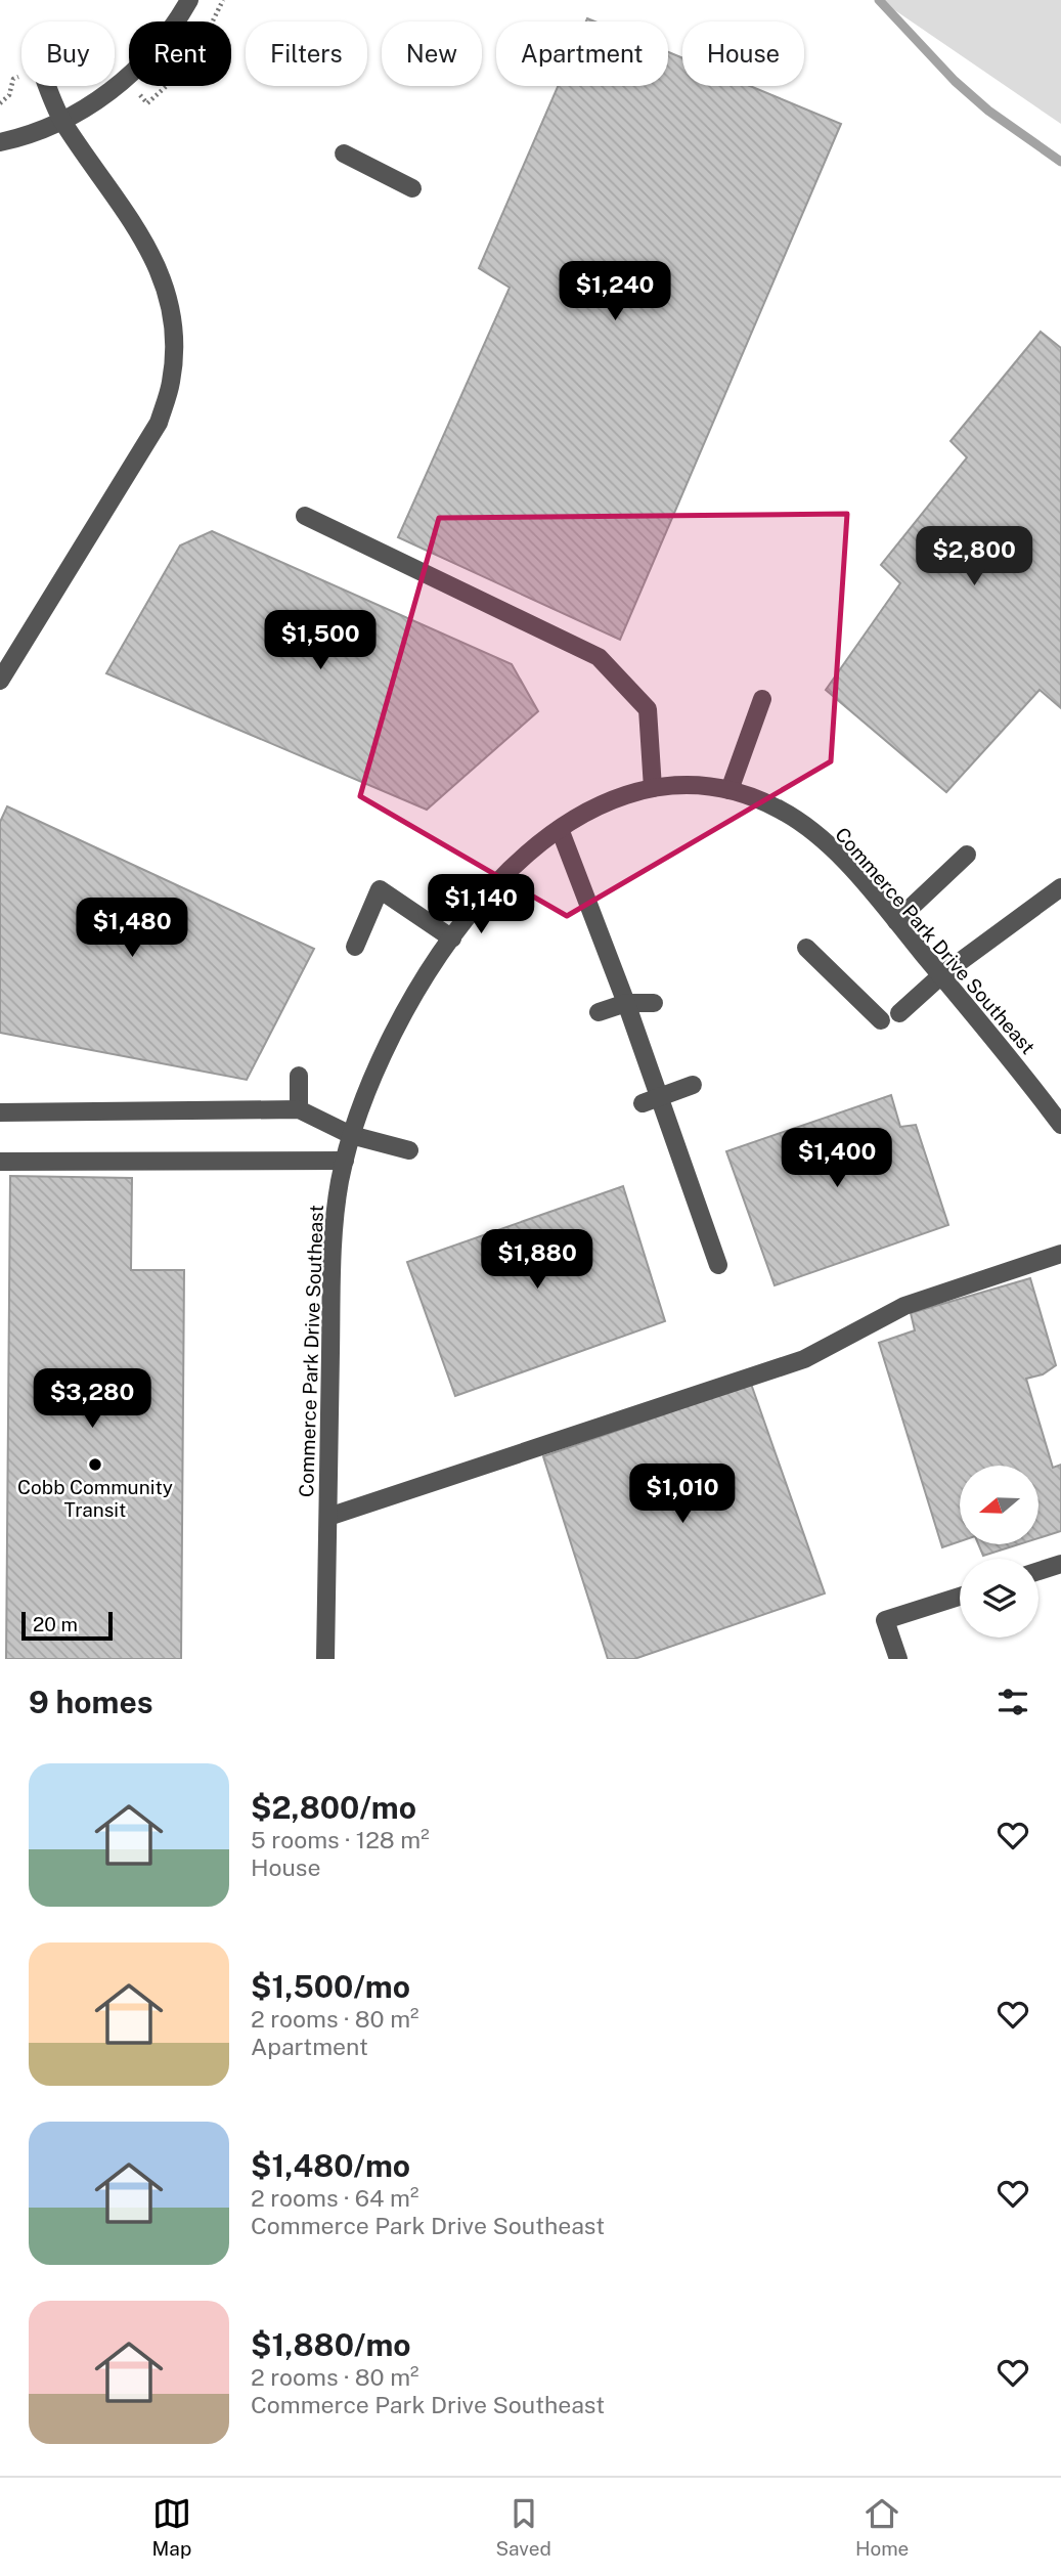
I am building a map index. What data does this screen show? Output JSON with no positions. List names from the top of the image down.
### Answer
{
  "streets": {
    "street": ["Commerce Park Drive Southeast"]
  },
  "places": ["Cobb Community Transit"],
  "scale_bar": "20 m",
  "north": "left",
  "page": {
    "chip": [
      "Buy",
      "Rent",
      "Filters",
      "New",
      "Apartment",
      "House"
    ],
    "price": [
      "$1,240",
      "$2,800",
      "$1,500",
      "$1,140",
      "$1,480",
      "$1,400",
      "$1,880",
      "$3,280",
      "$1,010"
    ],
    "scale": "20 m",
    "heading": "9 homes",
    "list": [
      {
        "name": "$2,800/mo",
        "note": "5 rooms · 128 m² · House"
      },
      {
        "name": "$1,500/mo",
        "note": "2 rooms · 80 m² · Apartment"
      },
      {
        "name": "$1,480/mo",
        "note": "2 rooms · 64 m² · Commerce Park Drive Southeast"
      },
      {
        "name": "$1,880/mo",
        "note": "2 rooms · 80 m² · Commerce Park Drive Southeast"
      }
    ],
    "tabs": ["Map", "Saved", "Home"]
  }
}
